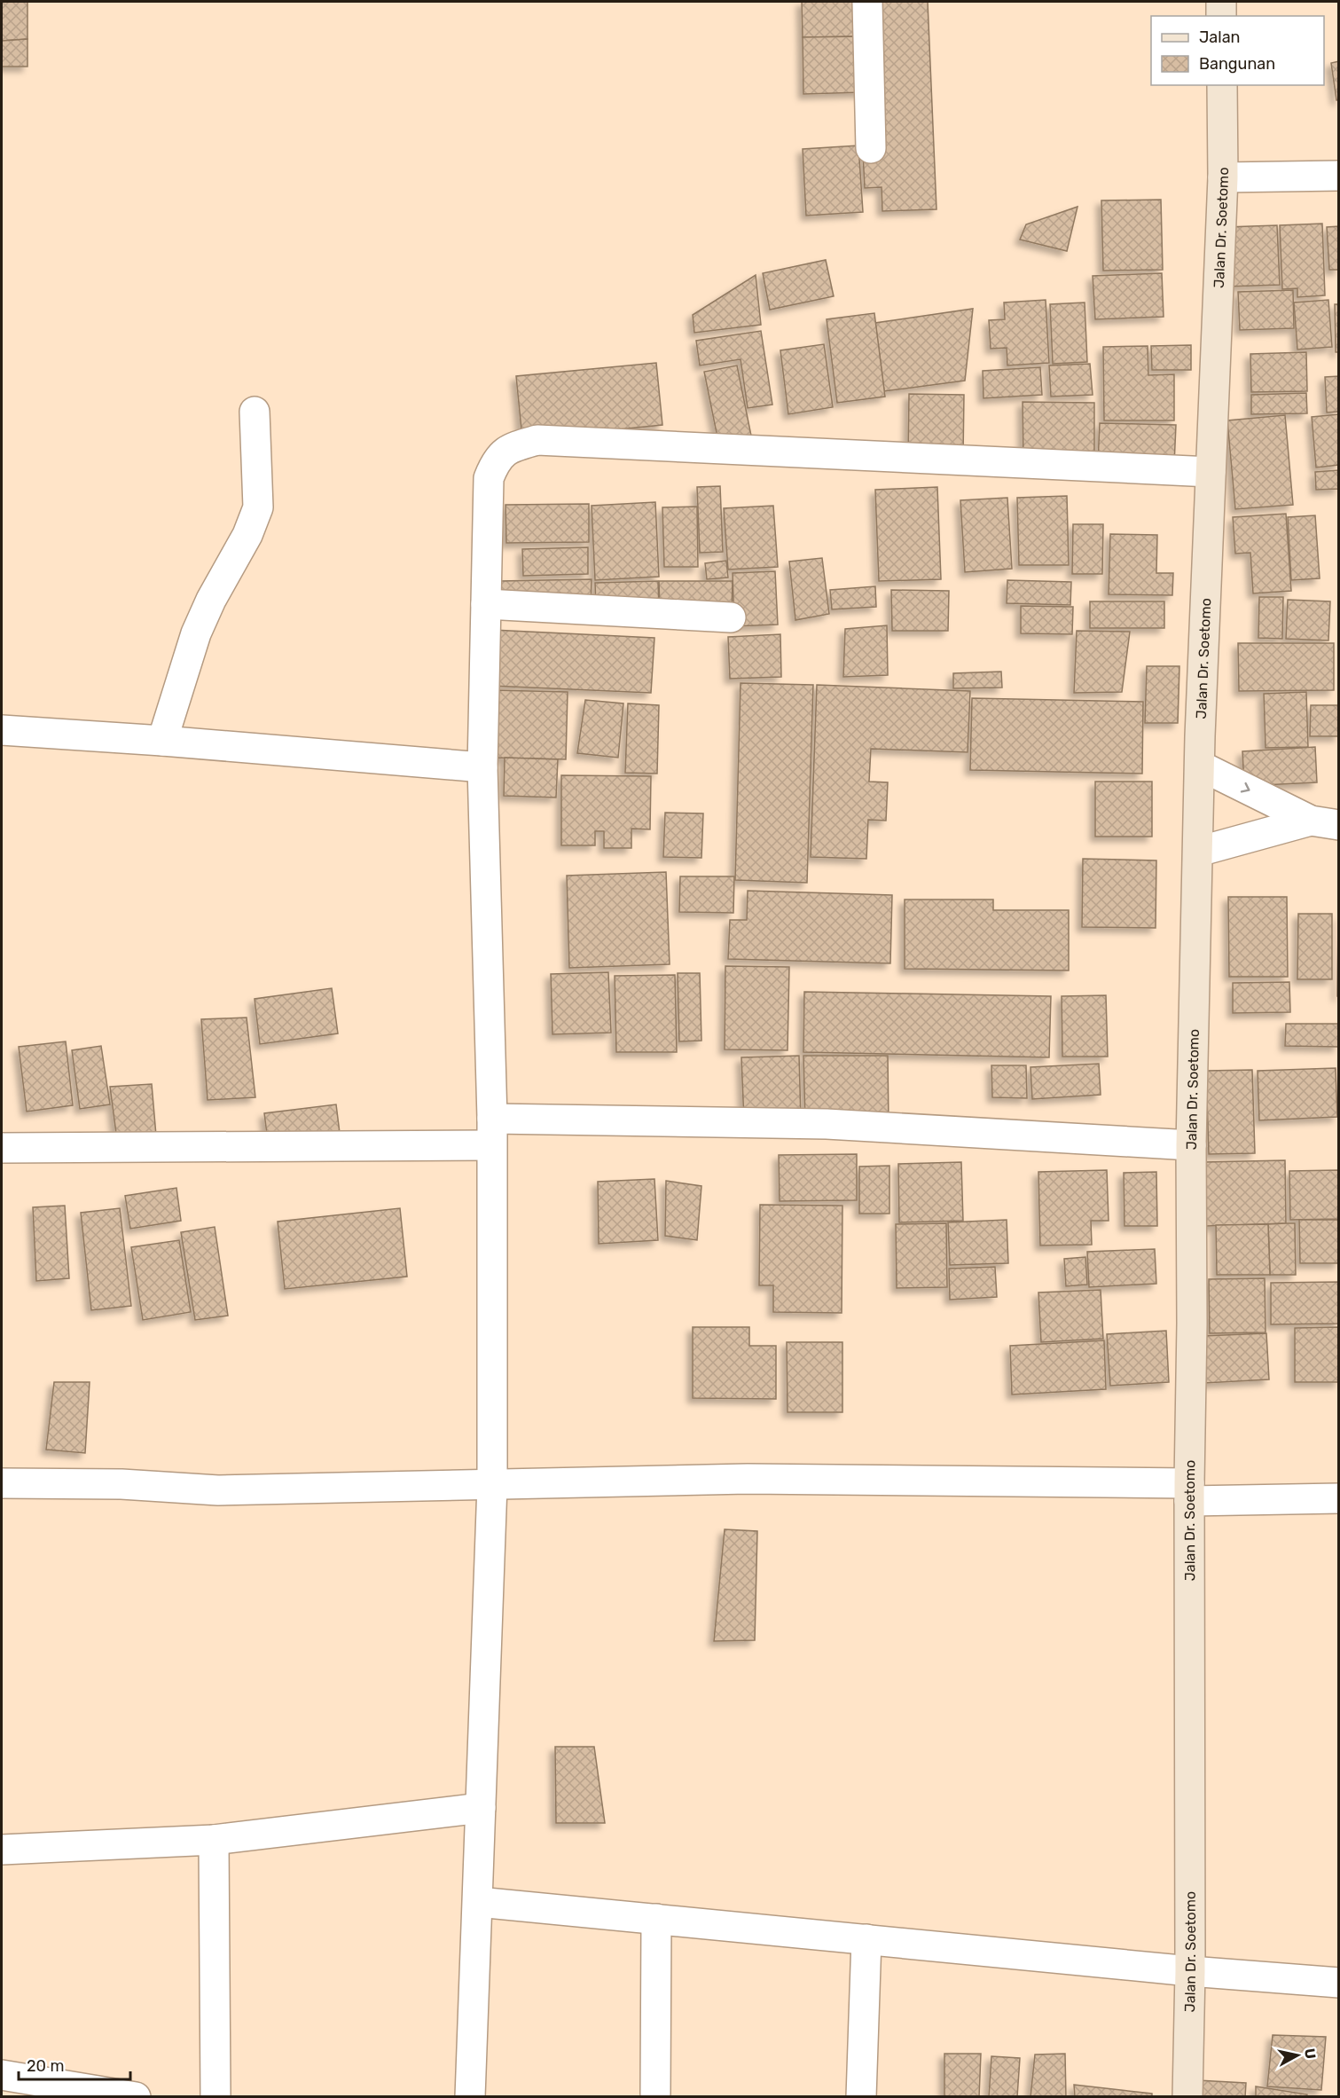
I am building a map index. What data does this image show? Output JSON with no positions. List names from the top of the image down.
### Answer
{
  "streets": {
    "street": ["Jalan Dr. Soetomo"]
  },
  "legend": ["Jalan", "Bangunan"],
  "scale_bar": "20 m",
  "north": "right"
}
